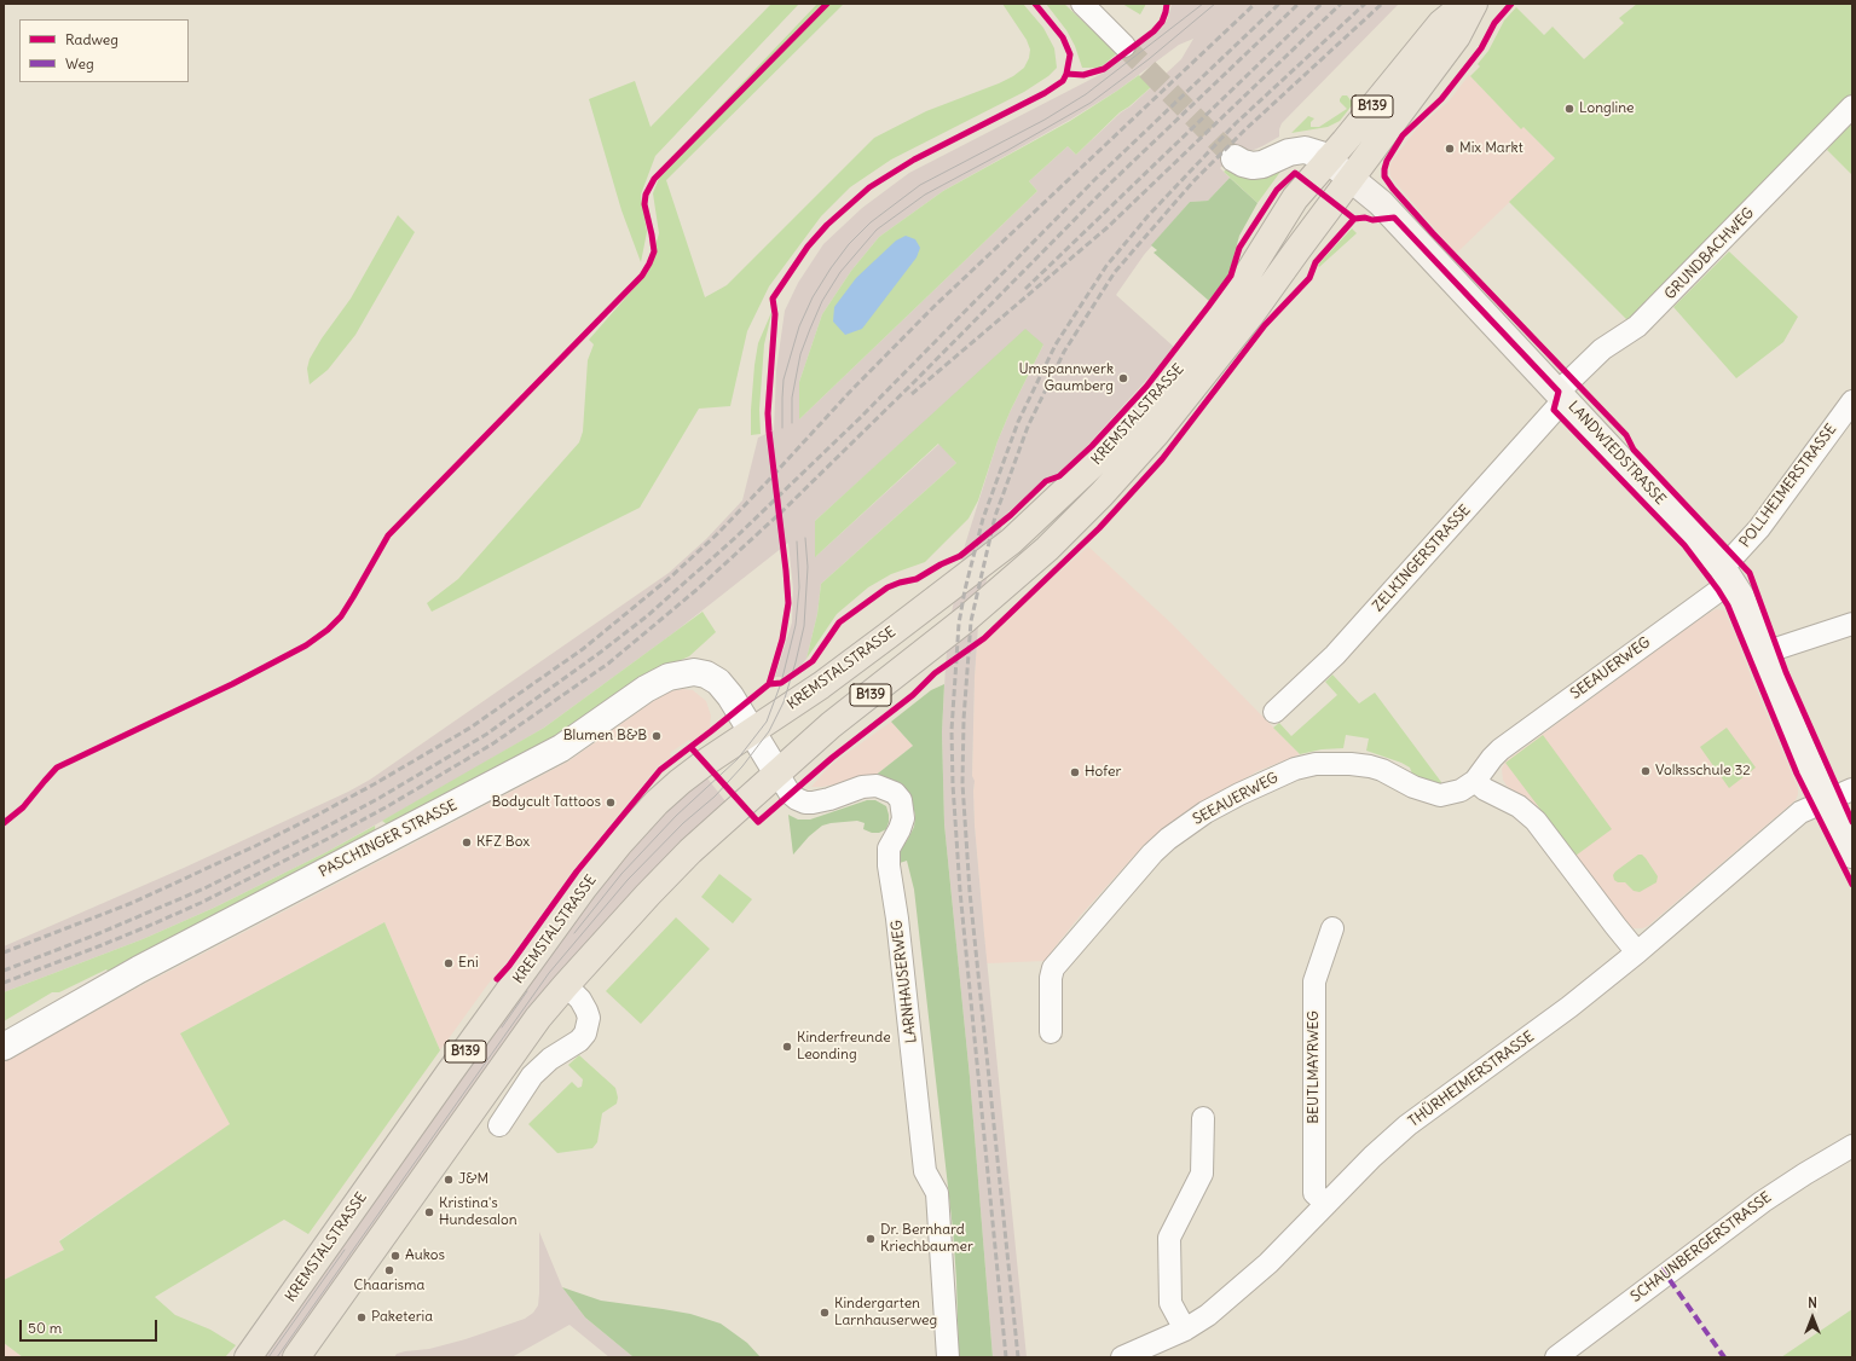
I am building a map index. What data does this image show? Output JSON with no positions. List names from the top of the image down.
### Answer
{
  "streets": {
    "main road": ["B139", "KREMSTALSTRASSE", "LANDWIEDSTRASSE"],
    "street": [
      "GRUNDBACHWEG",
      "POLLHEIMERSTRASSE",
      "ZELKINGERSTRASSE",
      "SEEAUERWEG",
      "PASCHINGER STRASSE",
      "LARNHAUSERWEG",
      "BEUTLMAYRWEG",
      "THÜRHEIMERSTRASSE",
      "SCHAUNBERGERSTRASSE"
    ]
  },
  "crossings": [
    ["GRUNDBACHWEG", "LANDWIEDSTRASSE"],
    ["GRUNDBACHWEG", "ZELKINGERSTRASSE"],
    ["KREMSTALSTRASSE", "LANDWIEDSTRASSE"],
    ["KREMSTALSTRASSE", "PASCHINGER STRASSE"],
    ["KREMSTALSTRASSE", "LARNHAUSERWEG"],
    ["LANDWIEDSTRASSE", "POLLHEIMERSTRASSE"],
    ["LANDWIEDSTRASSE", "ZELKINGERSTRASSE"],
    ["LANDWIEDSTRASSE", "SEEAUERWEG"],
    ["LANDWIEDSTRASSE", "THÜRHEIMERSTRASSE"],
    ["POLLHEIMERSTRASSE", "SEEAUERWEG"],
    ["PASCHINGER STRASSE", "LARNHAUSERWEG"],
    ["BEUTLMAYRWEG", "THÜRHEIMERSTRASSE"]
  ],
  "places": [
    "Longline",
    "Mix Markt",
    "Umspannwerk Gaumberg",
    "Blumen B&B",
    "Volksschule 32",
    "Hofer",
    "Bodycult Tattoos",
    "KFZ Box",
    "Eni",
    "Kinderfreunde Leonding",
    "J&M",
    "Kristina's Hundesalon",
    "Dr. Bernhard Kriechbaumer",
    "Aukos",
    "Chaarisma",
    "Kindergarten Larnhauserweg",
    "Paketeria"
  ],
  "legend": ["Radweg", "Weg"],
  "scale_bar": "50 m",
  "north": "top"
}
